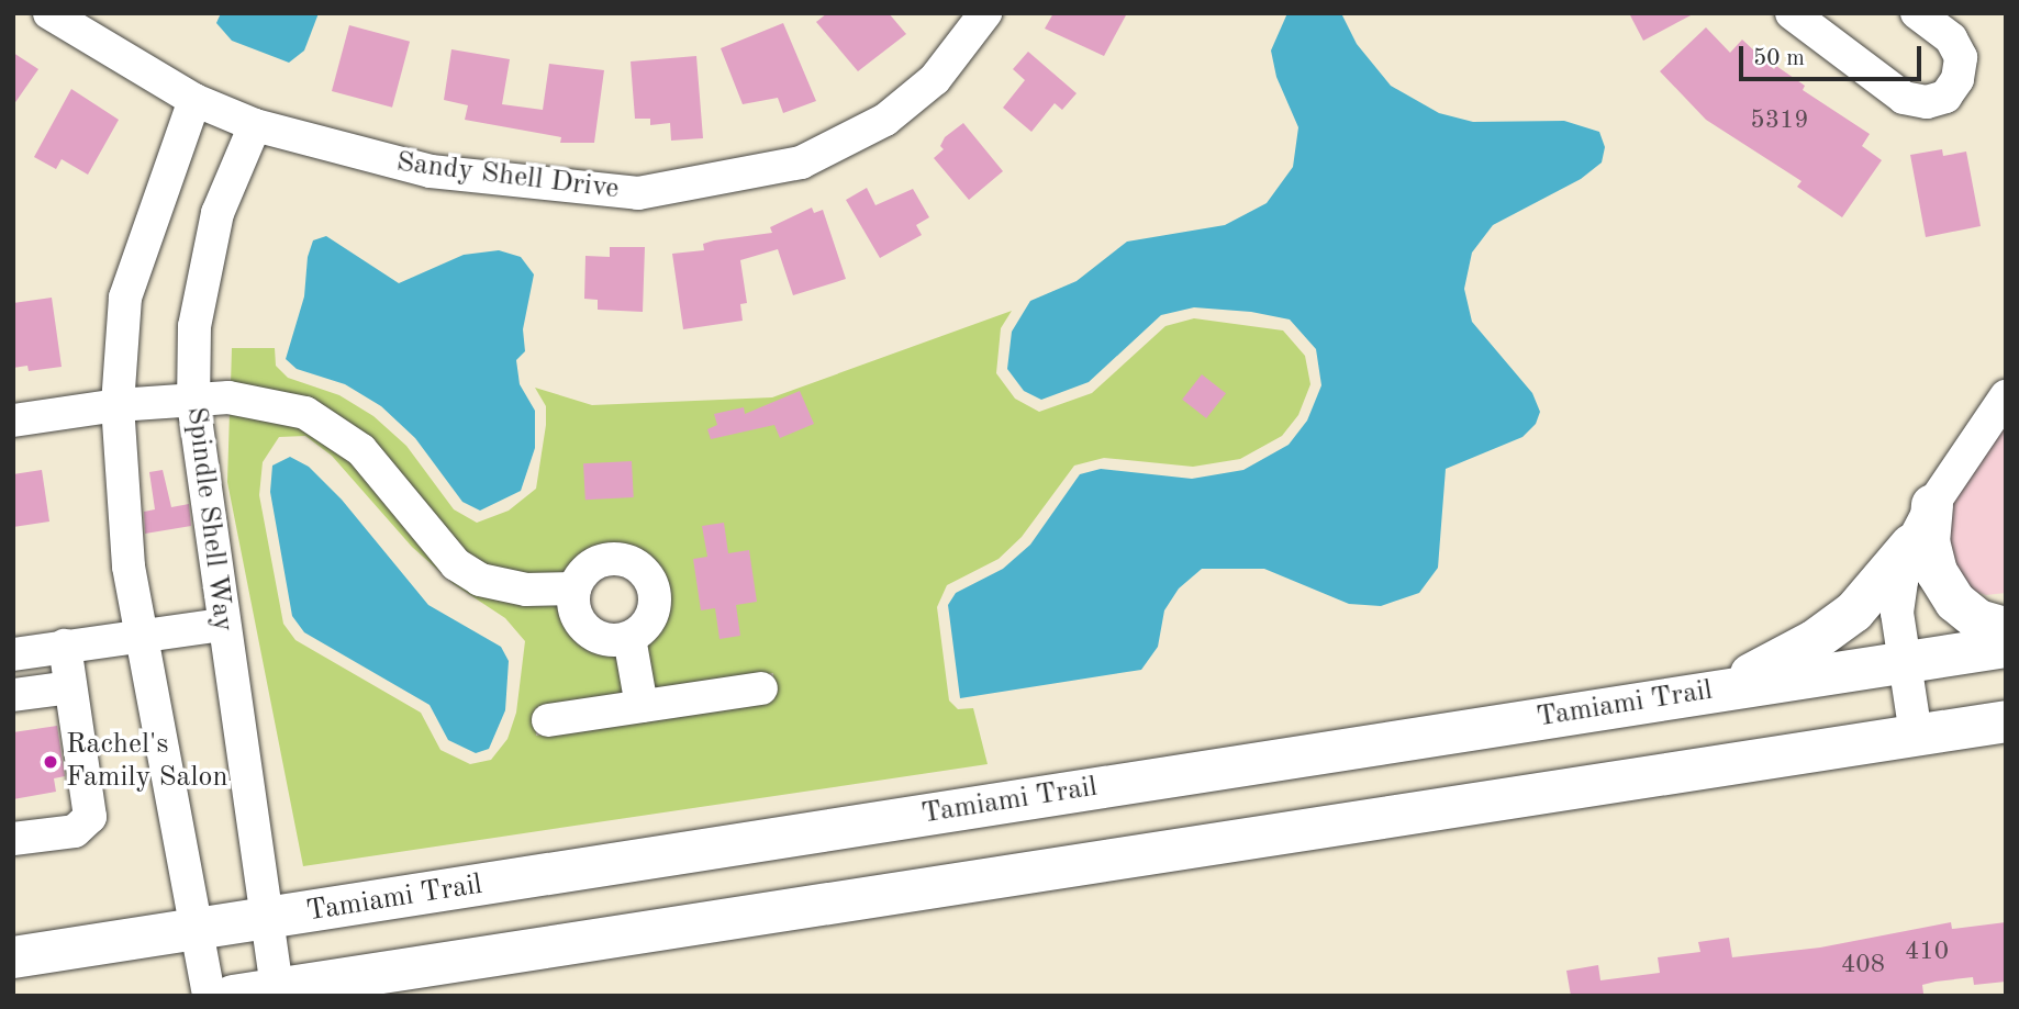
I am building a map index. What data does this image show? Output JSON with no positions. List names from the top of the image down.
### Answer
{
  "streets": {
    "main road": ["Tamiami Trail"],
    "street": ["Sandy Shell Drive", "Spindle Shell Way"]
  },
  "crossings": [
    ["Sandy Shell Drive", "Spindle Shell Way"],
    ["Spindle Shell Way", "Tamiami Trail"]
  ],
  "places": ["Rachel's Family Salon"],
  "house_numbers": ["5319", "410", "408"],
  "scale_bar": "50 m"
}
